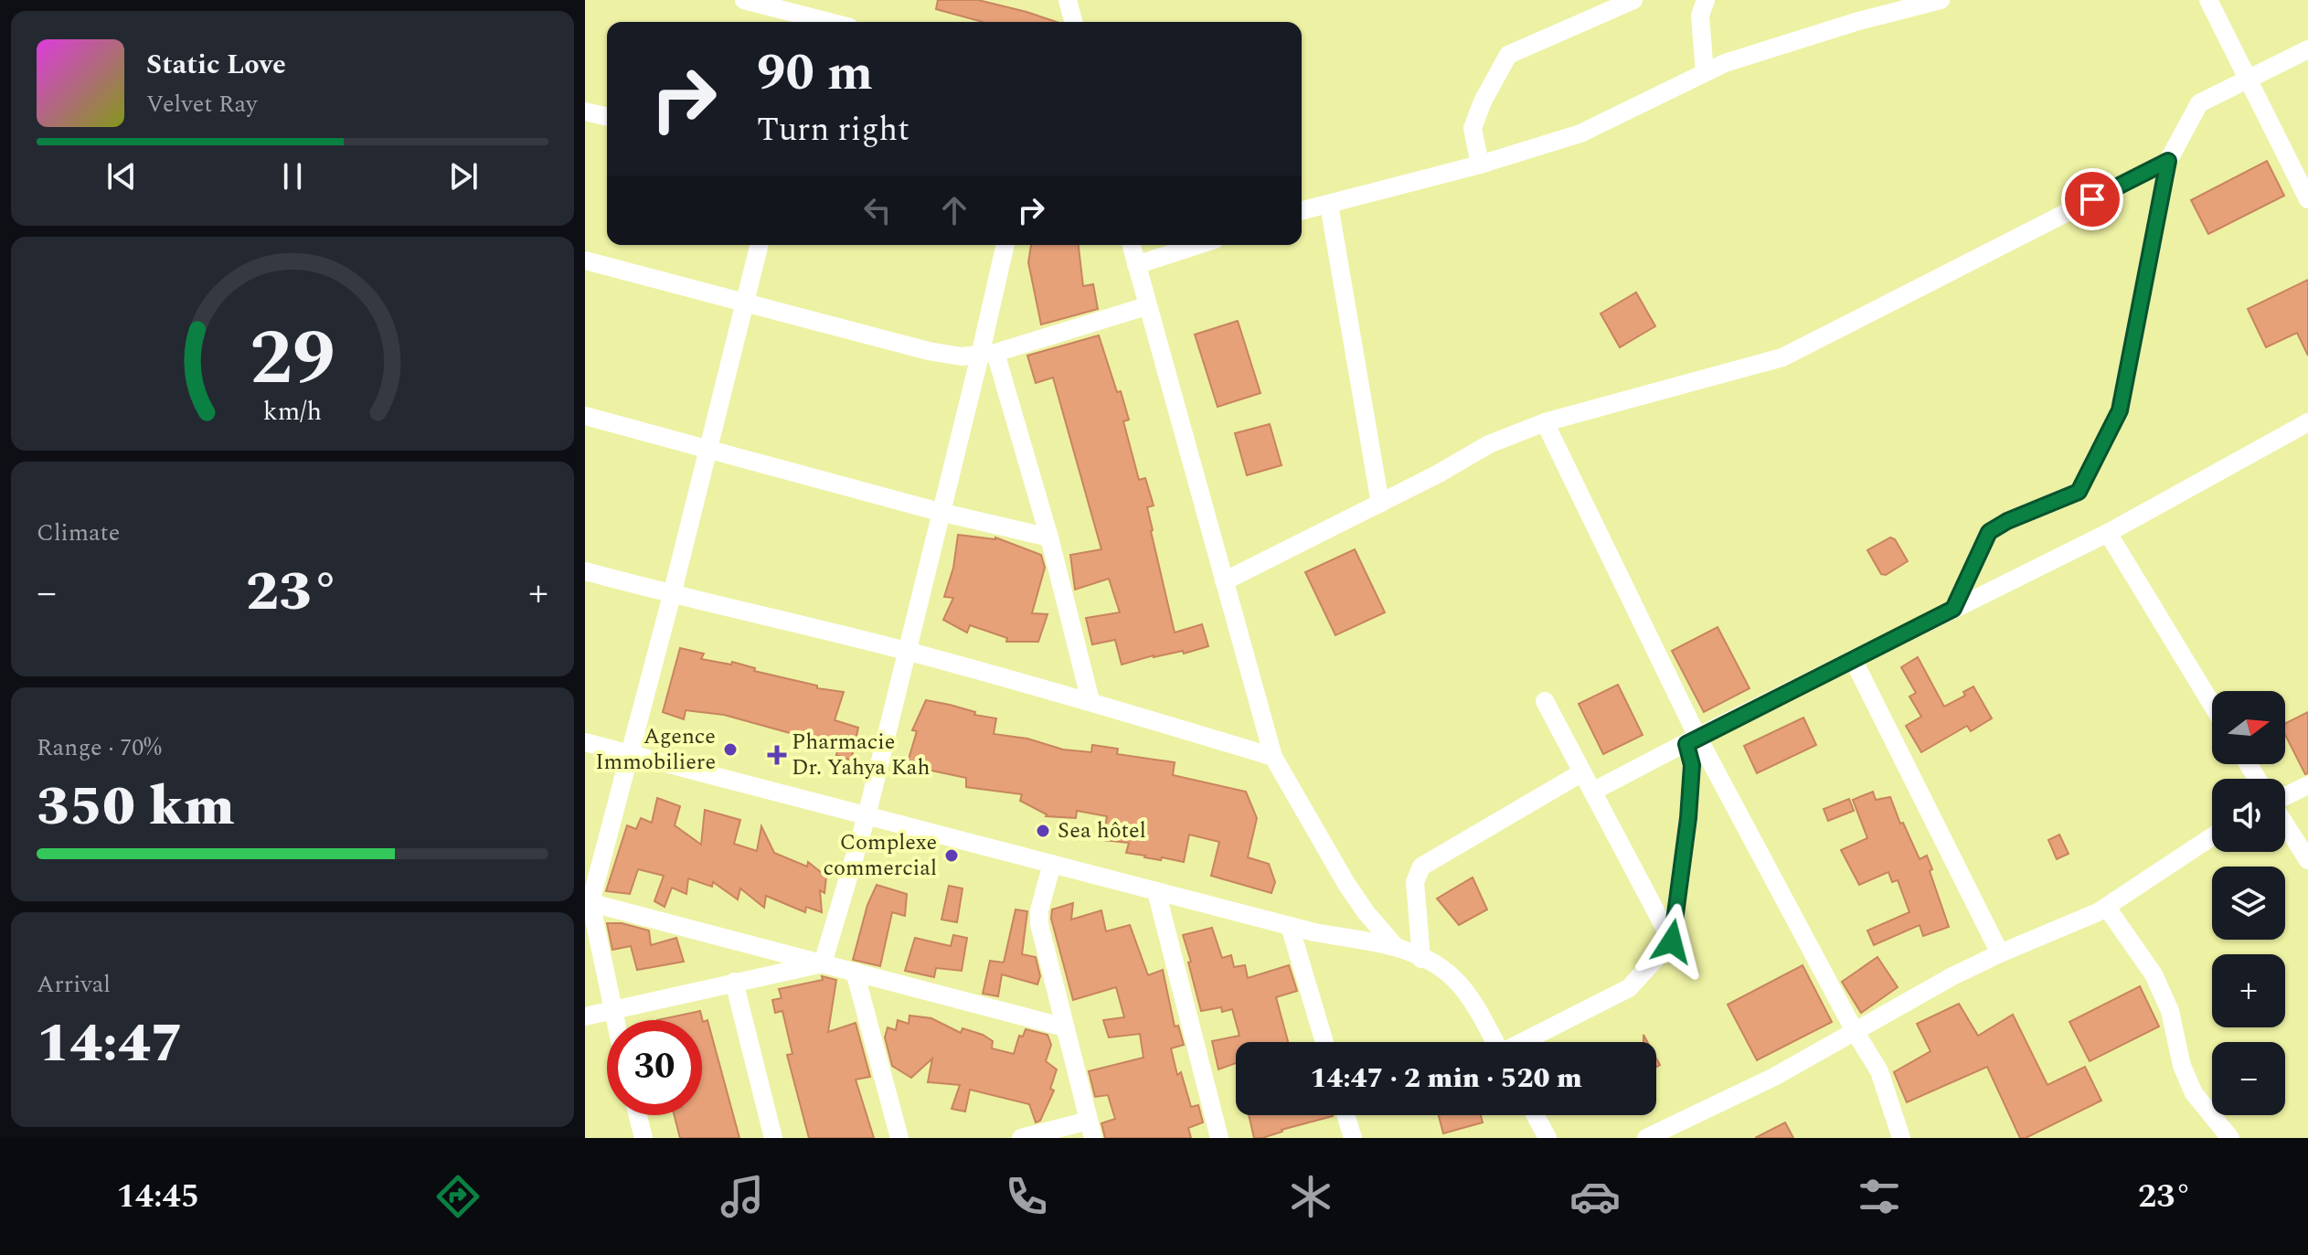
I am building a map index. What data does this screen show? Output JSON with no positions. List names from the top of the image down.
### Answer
{
  "places": {
    "other": ["Agence Immobiliere", "Sea hôtel", "Complexe commercial"],
    "health": ["Pharmacie Dr. Yahya Kah"]
  },
  "north": "right",
  "page": {
    "turn": ["90 m", "Turn right"],
    "song": ["Static Love", "Velvet Ray"],
    "tile": [
      "Climate",
      ["Range · 70%", "350 km"],
      ["Arrival", "14:47"]
    ],
    "heat": ["−", "23°", "+"],
    "map_buttons": ["+", "−"],
    "limit": "30",
    "trip": "14:47 · 2 min · 520 m",
    "tabs": ["14:45", "23°"],
    "gauge": ["29", "km/h"]
  }
}
